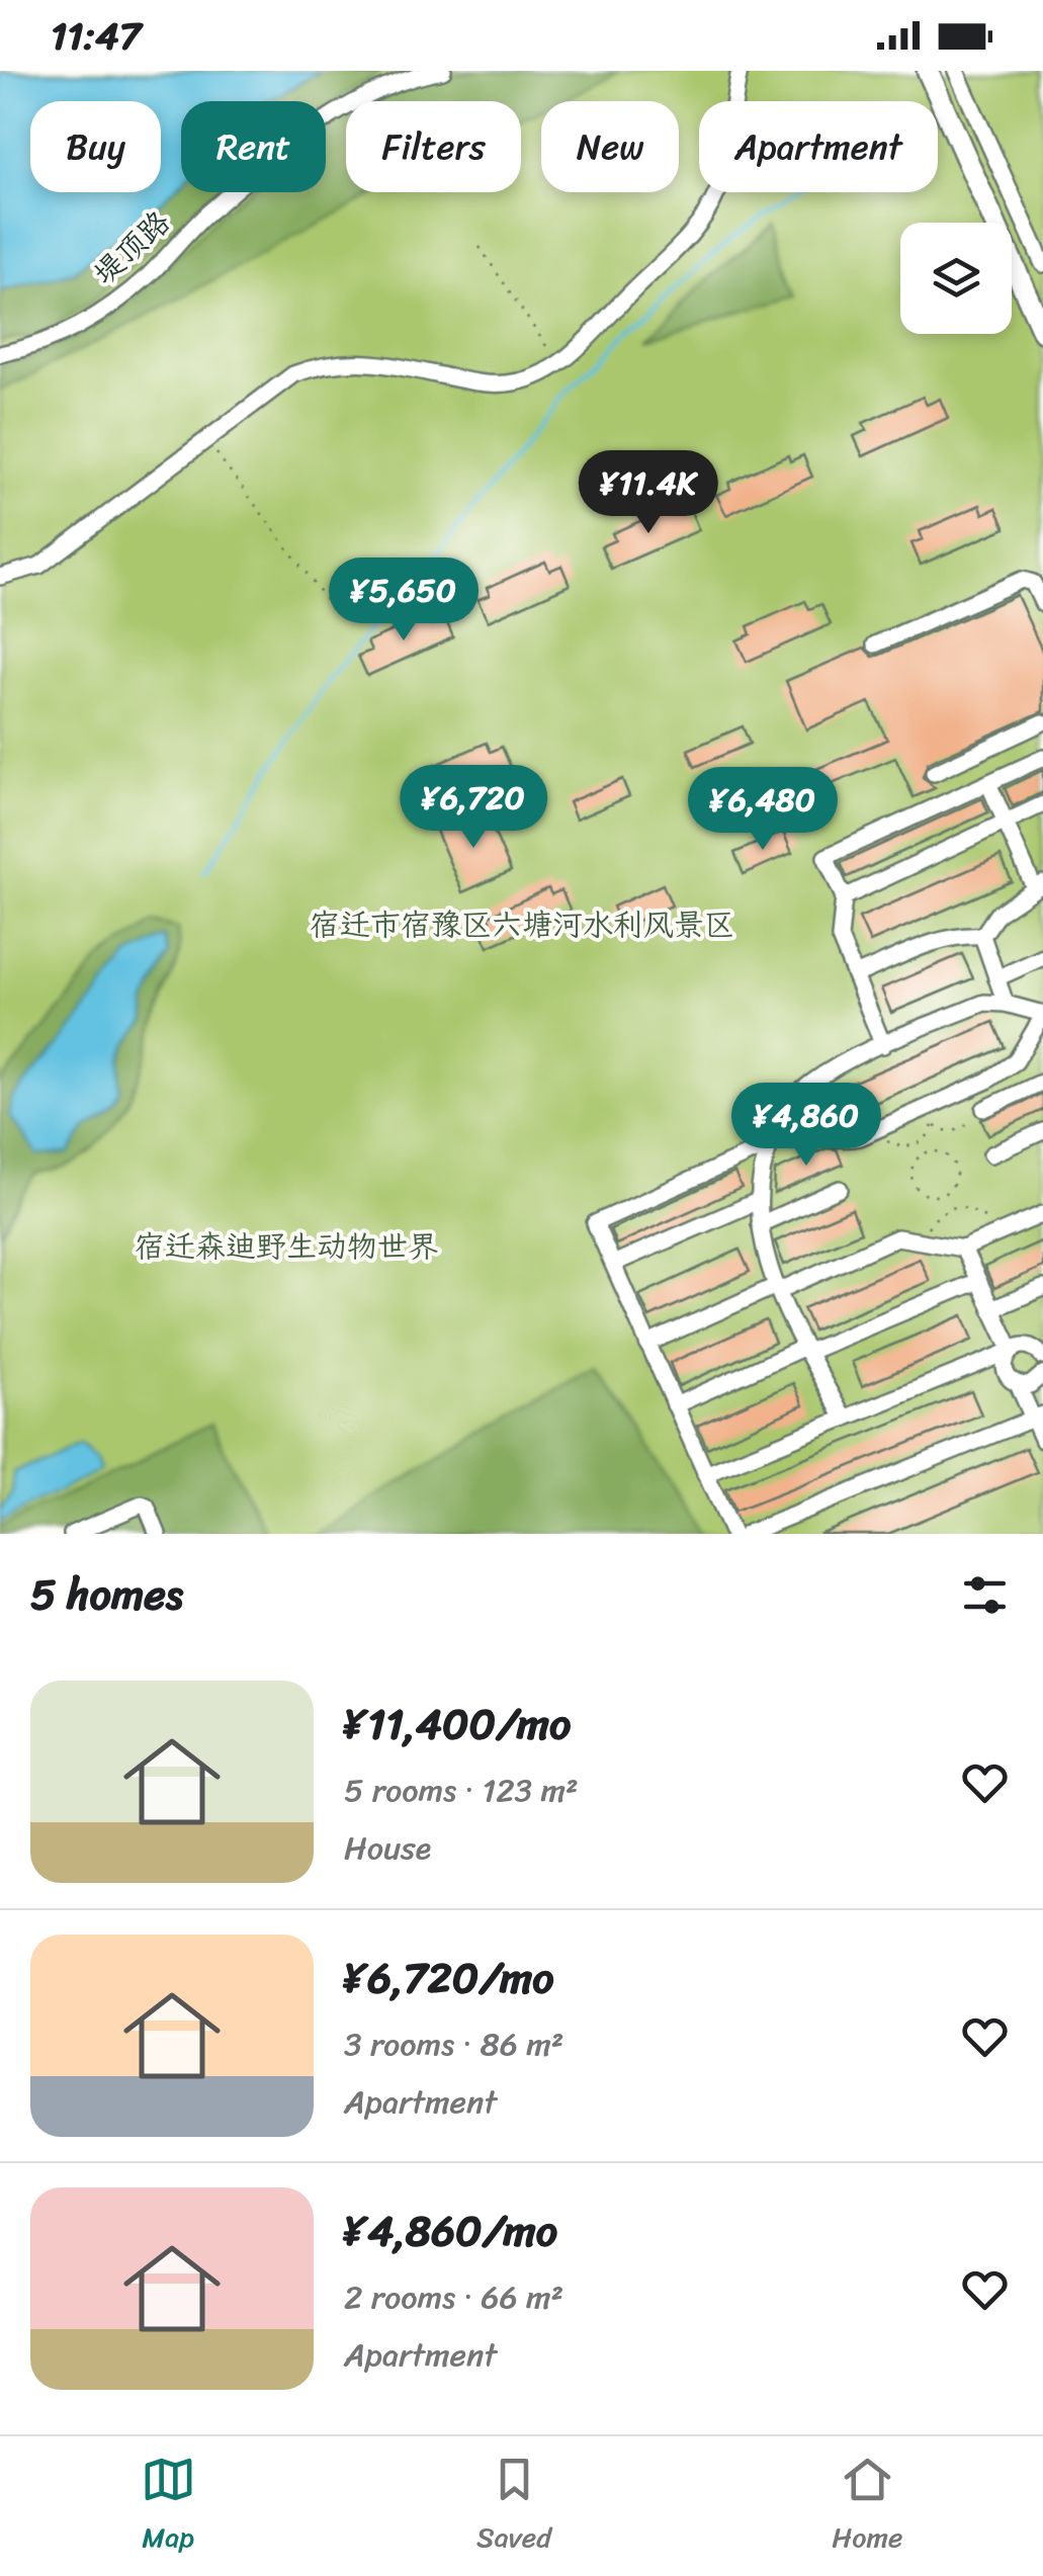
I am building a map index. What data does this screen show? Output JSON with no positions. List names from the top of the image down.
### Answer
{
  "streets": {
    "street": ["堤顶路"]
  },
  "parks": ["宿迁市宿豫区六塘河水利风景区", "宿迁森迪野生动物世界"],
  "page": {
    "status": "11:47",
    "chip": [
      "Buy",
      "Rent",
      "Filters",
      "New",
      "Apartment"
    ],
    "price": [
      "¥11.4K",
      "¥5,650",
      "¥6,720",
      "¥6,480",
      "¥4,860"
    ],
    "heading": "5 homes",
    "list": [
      {
        "name": "¥11,400/mo",
        "note": "5 rooms · 123 m² · House"
      },
      {
        "name": "¥6,720/mo",
        "note": "3 rooms · 86 m² · Apartment"
      },
      {
        "name": "¥4,860/mo",
        "note": "2 rooms · 66 m² · Apartment"
      }
    ],
    "tabs": ["Map", "Saved", "Home"]
  }
}
